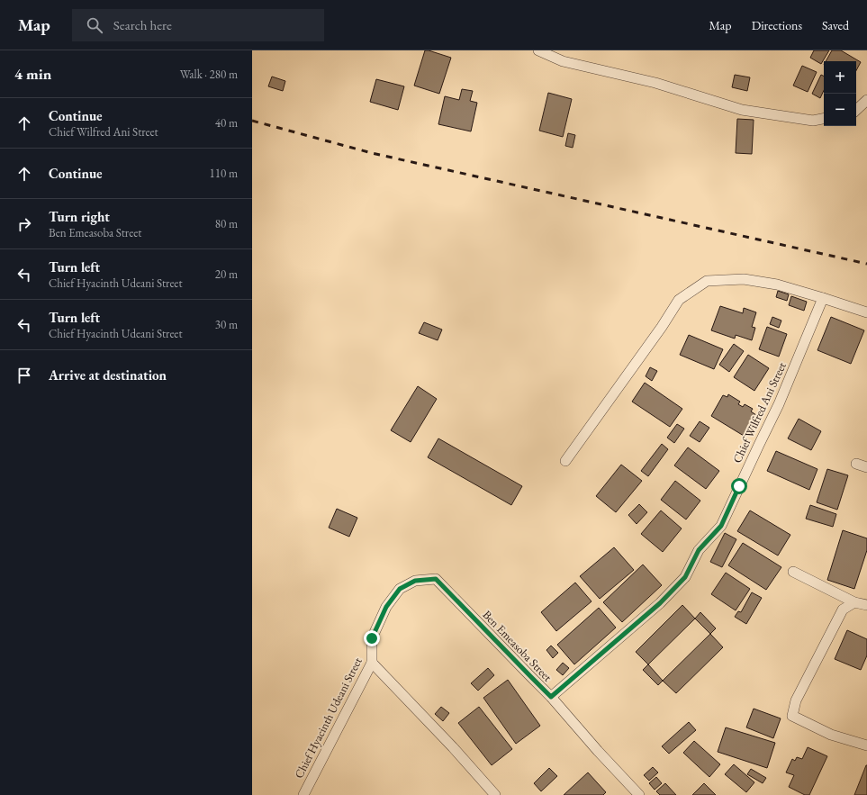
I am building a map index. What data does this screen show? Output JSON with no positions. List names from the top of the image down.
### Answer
{
  "streets": {
    "street": ["Chief Wilfred Ani Street", "Ben Emeasoba Street", "Chief Hyacinth Udeani Street"]
  },
  "crossings": [
    ["Chief Wilfred Ani Street", "Ben Emeasoba Street"],
    ["Ben Emeasoba Street", "Chief Hyacinth Udeani Street"]
  ],
  "page": {
    "header": "Map",
    "search": "Search here",
    "nav": ["Map", "Directions", "Saved"],
    "heading": ["4 min", "Walk · 280 m"],
    "map_buttons": ["+", "−"],
    "list": [
      ["Continue", "Chief Wilfred Ani Street", "40 m"],
      ["Continue", "110 m"],
      ["Turn right", "Ben Emeasoba Street", "80 m"],
      ["Turn left", "Chief Hyacinth Udeani Street", "20 m"],
      ["Turn left", "Chief Hyacinth Udeani Street", "30 m"],
      "Arrive at destination"
    ]
  }
}
